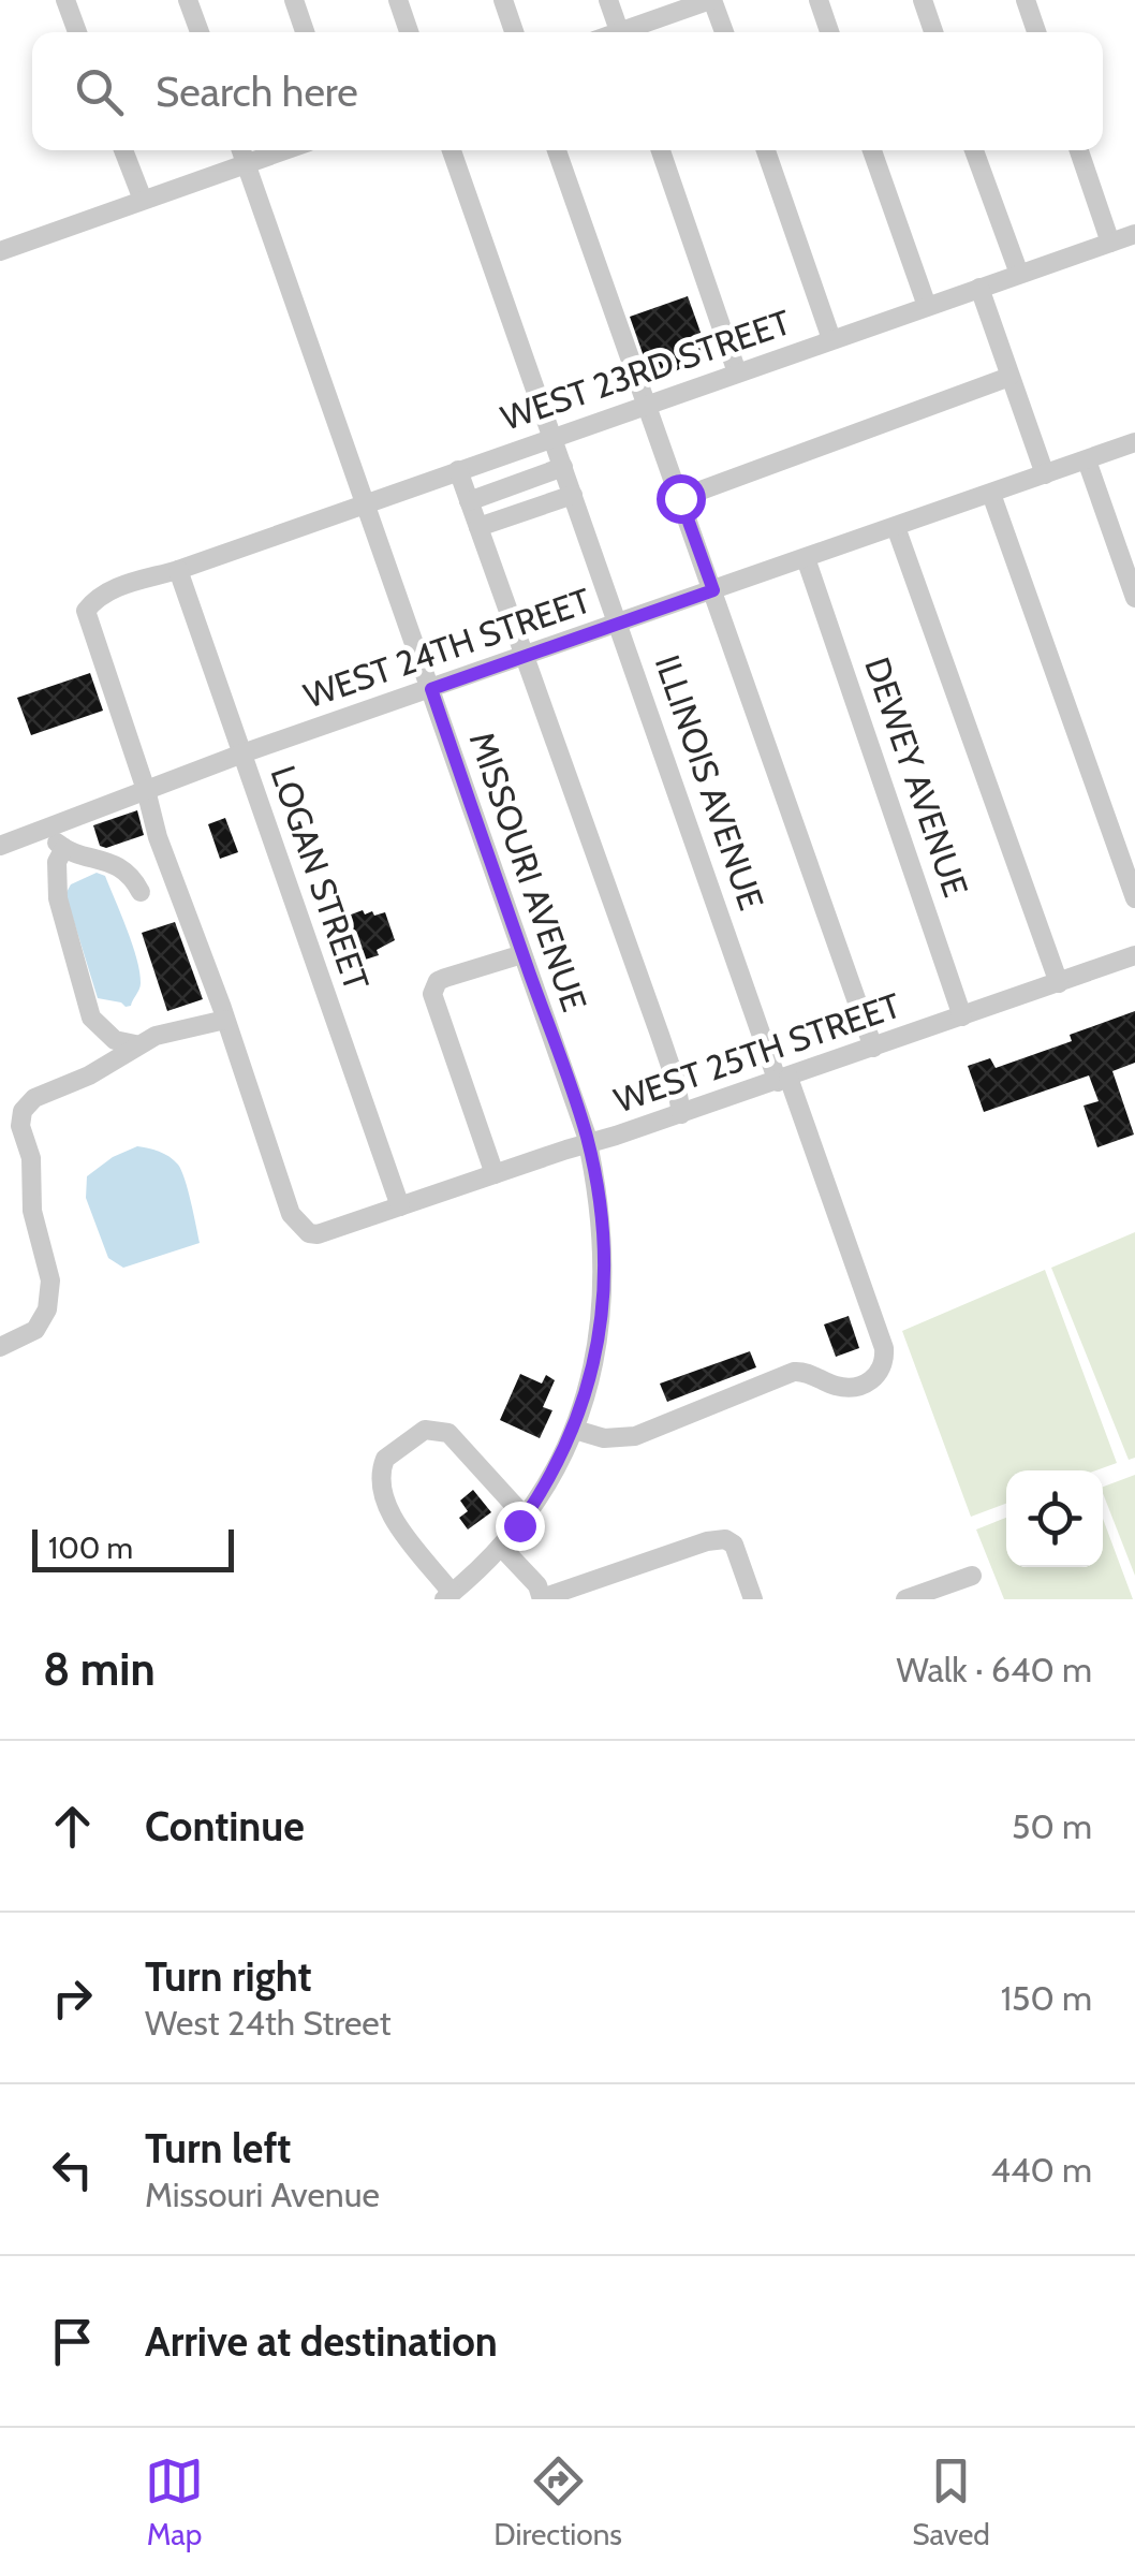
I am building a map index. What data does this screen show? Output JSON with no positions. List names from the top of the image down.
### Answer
{
  "streets": {
    "street": [
      "WEST 23RD STREET",
      "WEST 24TH STREET",
      "DEWEY AVENUE",
      "ILLINOIS AVENUE",
      "MISSOURI AVENUE",
      "LOGAN STREET",
      "WEST 25TH STREET"
    ]
  },
  "crossings": [
    ["WEST 23RD STREET", "WEST 24TH STREET"],
    ["WEST 23RD STREET", "ILLINOIS AVENUE"],
    ["WEST 23RD STREET", "MISSOURI AVENUE"],
    ["WEST 23RD STREET", "LOGAN STREET"],
    ["WEST 24TH STREET", "DEWEY AVENUE"],
    ["WEST 24TH STREET", "ILLINOIS AVENUE"],
    ["WEST 24TH STREET", "MISSOURI AVENUE"],
    ["WEST 24TH STREET", "LOGAN STREET"],
    ["DEWEY AVENUE", "WEST 25TH STREET"],
    ["ILLINOIS AVENUE", "MISSOURI AVENUE"],
    ["ILLINOIS AVENUE", "WEST 25TH STREET"],
    ["MISSOURI AVENUE", "WEST 25TH STREET"],
    ["LOGAN STREET", "WEST 25TH STREET"]
  ],
  "scale_bar": "100 m",
  "page": {
    "search": "Search here",
    "scale": "100 m",
    "heading": ["8 min", "Walk · 640 m"],
    "list": [
      ["Continue", "50 m"],
      ["Turn right", "West 24th Street", "150 m"],
      ["Turn left", "Missouri Avenue", "440 m"],
      "Arrive at destination"
    ],
    "nav": ["Map", "Directions", "Saved"]
  }
}
